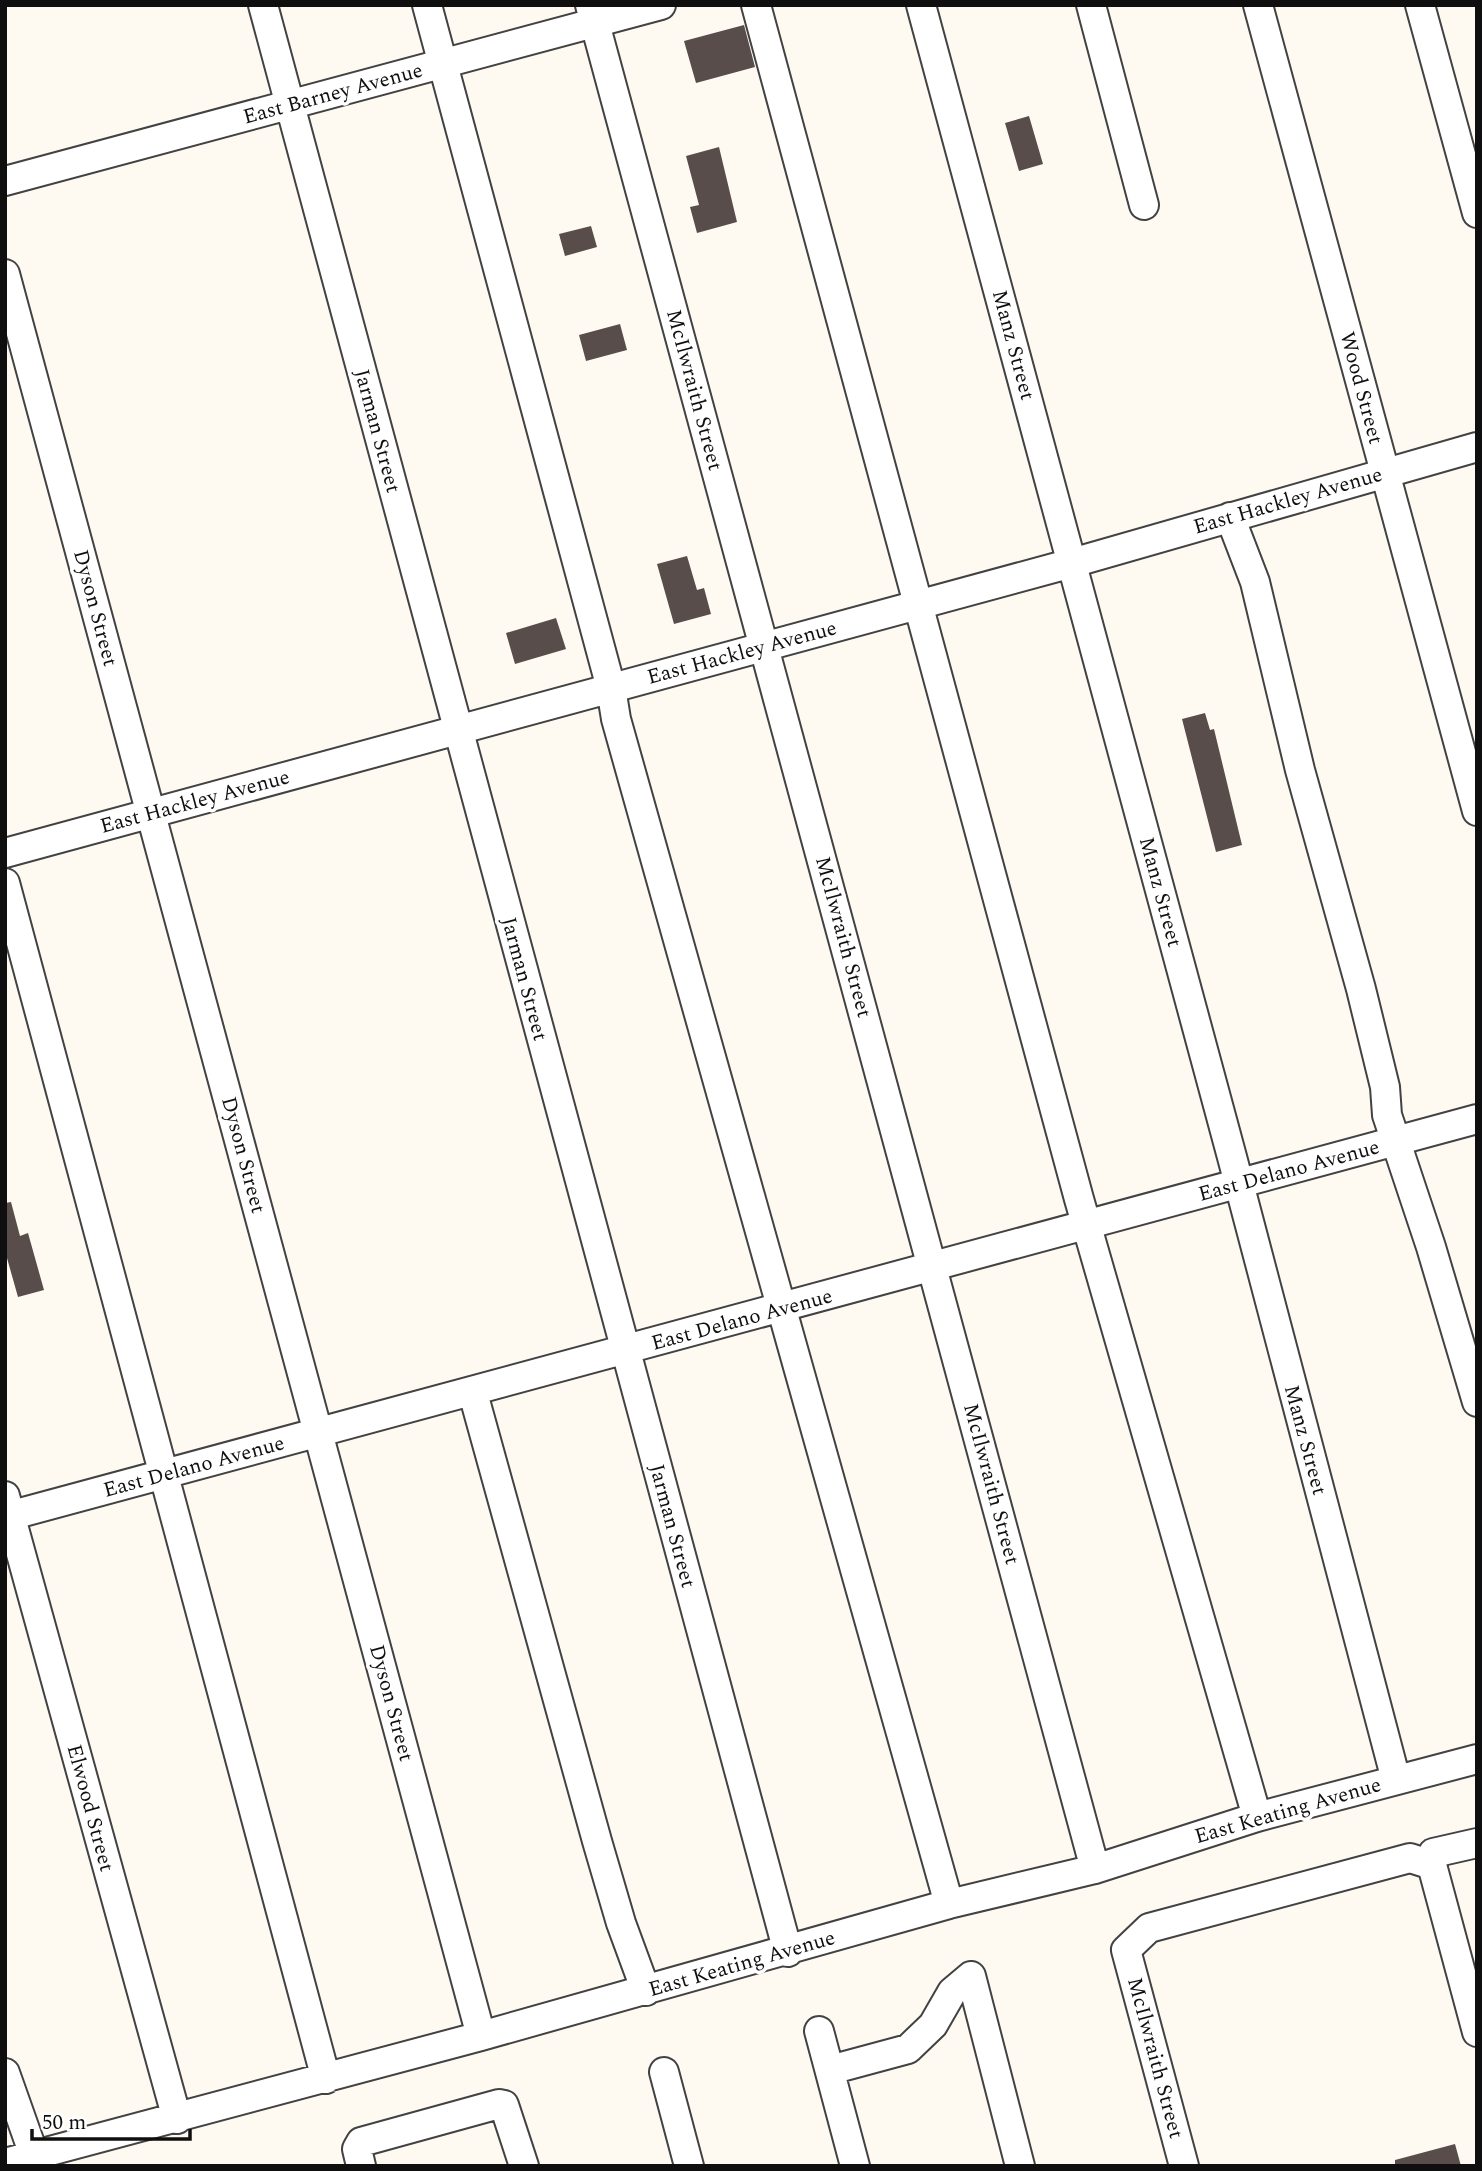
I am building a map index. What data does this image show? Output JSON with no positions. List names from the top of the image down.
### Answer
{
  "streets": {
    "street": [
      "East Barney Avenue",
      "Manz Street",
      "Wood Street",
      "McIlwraith Street",
      "Jarman Street",
      "East Hackley Avenue",
      "Dyson Street",
      "East Delano Avenue",
      "Elwood Street",
      "East Keating Avenue"
    ]
  },
  "crossings": [
    ["East Barney Avenue", "McIlwraith Street"],
    ["East Barney Avenue", "Jarman Street"],
    ["Manz Street", "East Hackley Avenue"],
    ["Manz Street", "East Delano Avenue"],
    ["Manz Street", "East Keating Avenue"],
    ["Wood Street", "East Hackley Avenue"],
    ["McIlwraith Street", "East Hackley Avenue"],
    ["McIlwraith Street", "East Delano Avenue"],
    ["McIlwraith Street", "East Keating Avenue"],
    ["Jarman Street", "East Hackley Avenue"],
    ["Jarman Street", "East Delano Avenue"],
    ["Jarman Street", "East Keating Avenue"],
    ["East Hackley Avenue", "Dyson Street"],
    ["Dyson Street", "East Delano Avenue"],
    ["Dyson Street", "East Keating Avenue"],
    ["East Delano Avenue", "Elwood Street"],
    ["Elwood Street", "East Keating Avenue"]
  ],
  "scale_bar": "50 m"
}
